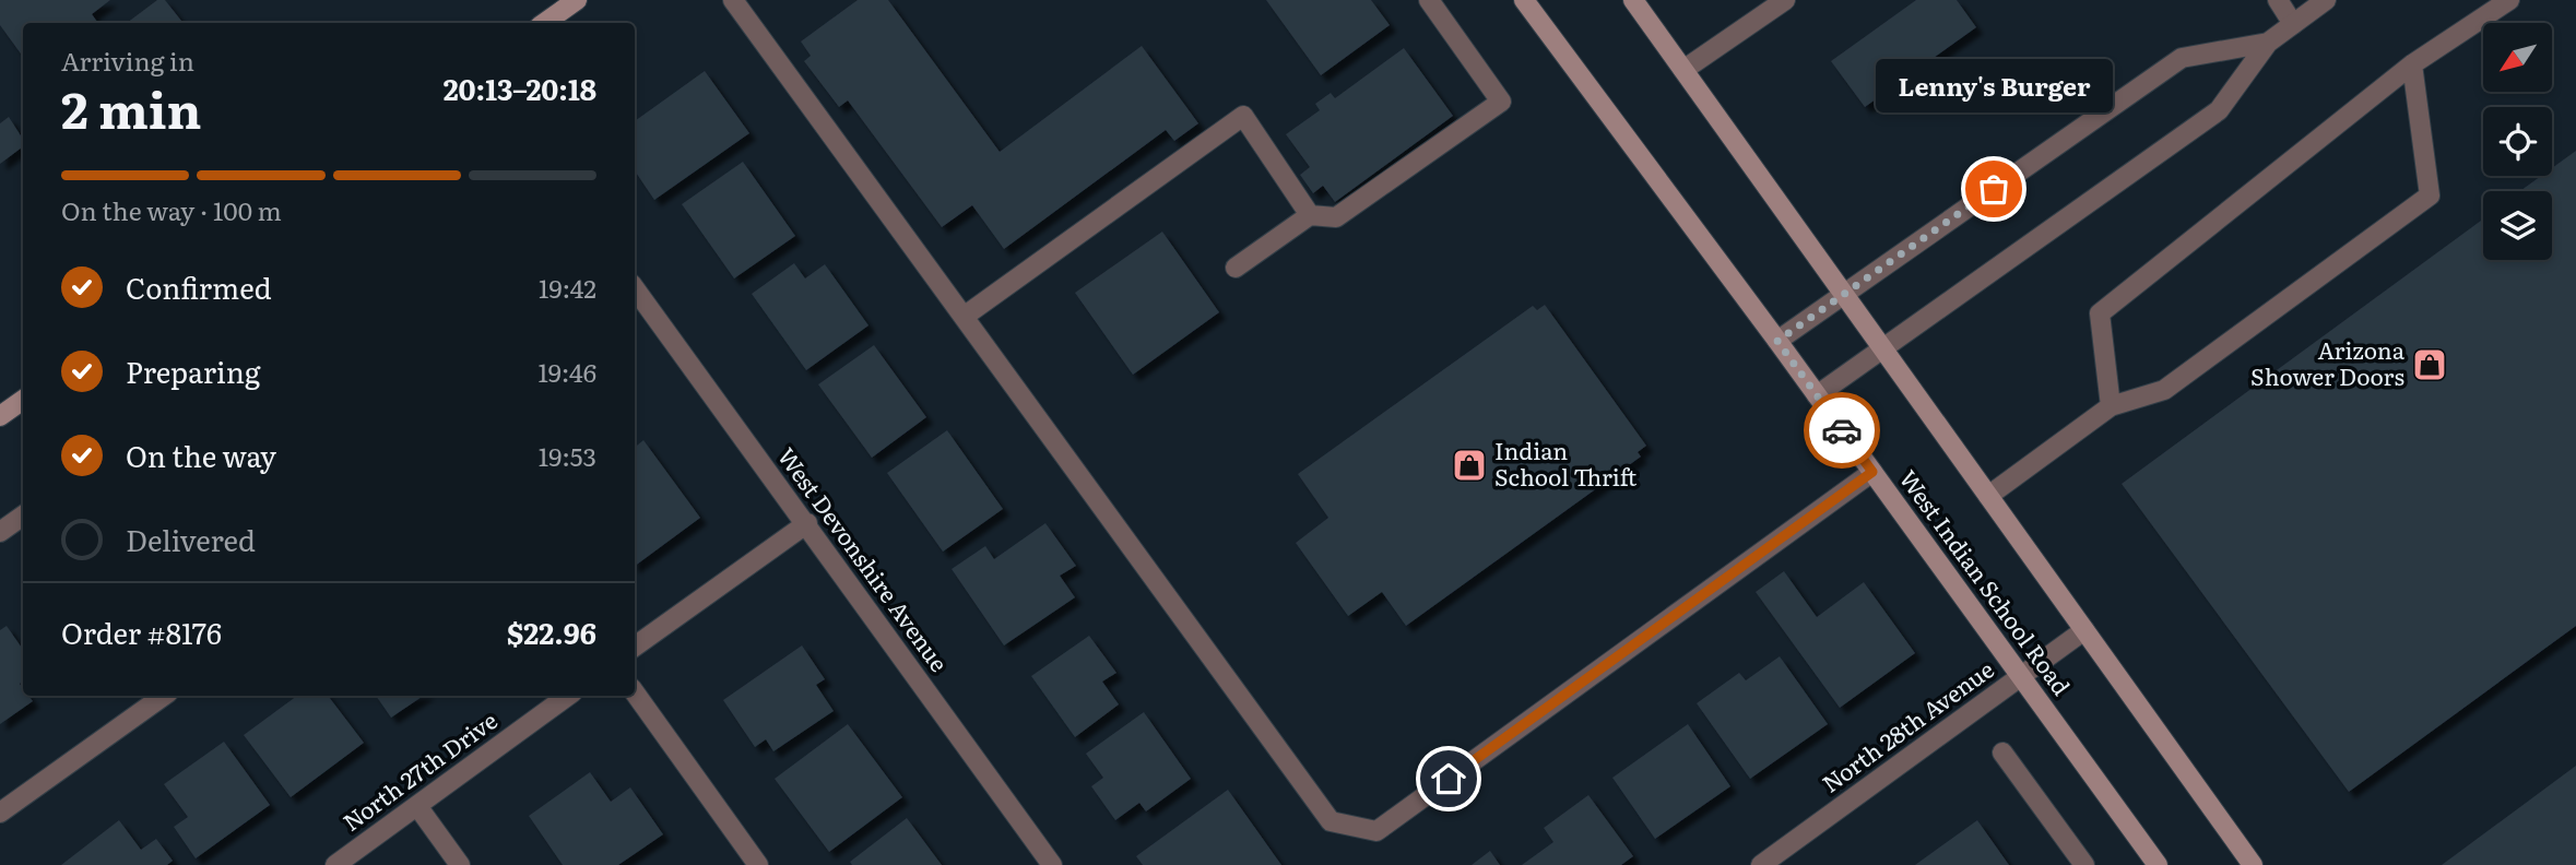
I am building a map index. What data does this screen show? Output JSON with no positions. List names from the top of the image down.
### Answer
{
  "streets": {
    "main road": ["West Indian School Road"],
    "street": ["West Devonshire Avenue", "North 28th Avenue", "North 27th Drive"]
  },
  "crossings": [
    ["West Indian School Road", "North 28th Avenue"]
  ],
  "places": {
    "other": ["Lenny's Burger"],
    "shop": ["Arizona Shower Doors", "Indian School Thrift"]
  },
  "north": "bottom left",
  "page": {
    "heading": ["2 min", "Arriving in", "20:13–20:18"],
    "panel": ["Order #8176", "$22.96"],
    "bubble": "Lenny's Burger",
    "bar": "On the way · 100 m",
    "list": [
      ["Confirmed", "19:42"],
      ["Preparing", "19:46"],
      ["On the way", "19:53"],
      "Delivered"
    ]
  }
}
